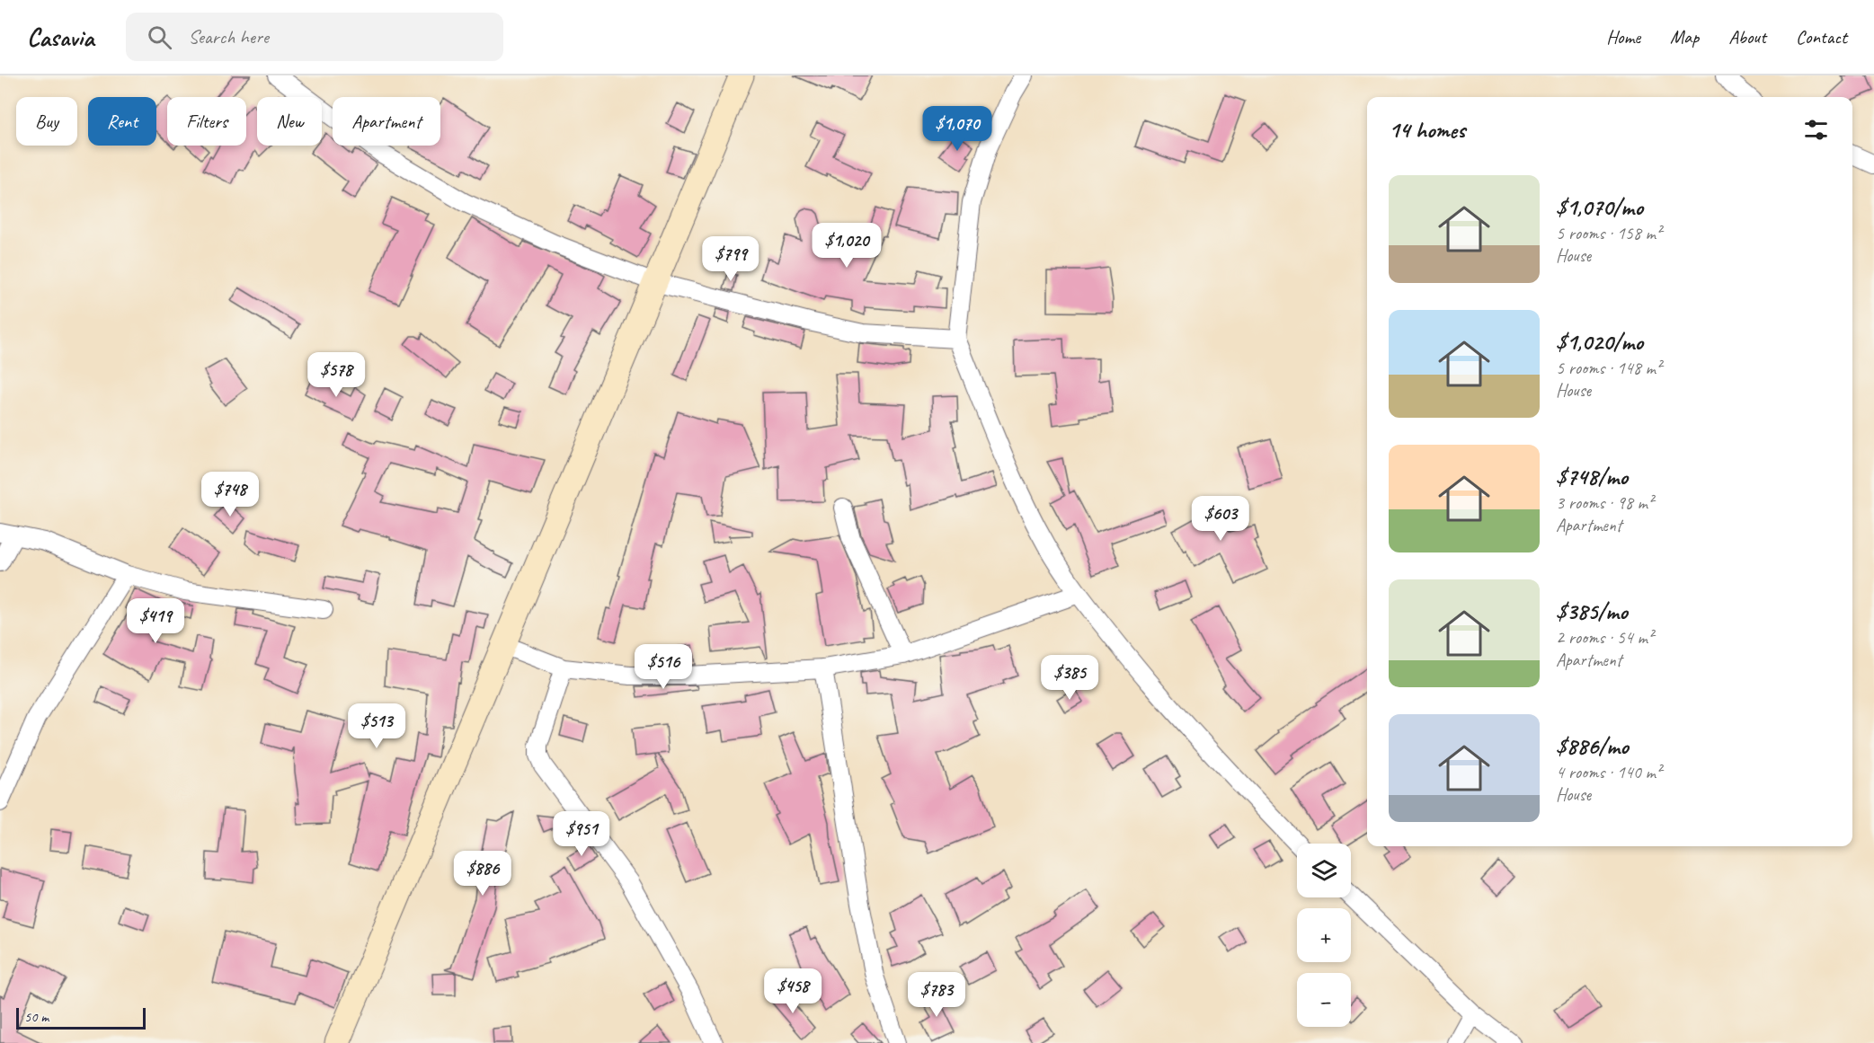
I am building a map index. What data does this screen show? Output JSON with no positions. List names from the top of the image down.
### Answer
{
  "scale_bar": "50 m",
  "page": {
    "header": "Casavia",
    "search": "Search here",
    "nav": [
      "Home",
      "Map",
      "About",
      "Contact"
    ],
    "chip": [
      "Buy",
      "Rent",
      "Filters",
      "New",
      "Apartment"
    ],
    "heading": "14 homes",
    "price": [
      "$1,070",
      "$1,020",
      "$799",
      "$578",
      "$748",
      "$603",
      "$419",
      "$516",
      "$385",
      "$513",
      "$951",
      "$886",
      "$458",
      "$783"
    ],
    "list": [
      {
        "name": "$1,070/mo",
        "note": "5 rooms · 158 m² · House"
      },
      {
        "name": "$1,020/mo",
        "note": "5 rooms · 148 m² · House"
      },
      {
        "name": "$748/mo",
        "note": "3 rooms · 98 m² · Apartment"
      },
      {
        "name": "$385/mo",
        "note": "2 rooms · 54 m² · Apartment"
      },
      {
        "name": "$886/mo",
        "note": "4 rooms · 140 m² · House"
      }
    ],
    "map_buttons": ["+", "−"],
    "scale": "50 m"
  }
}
